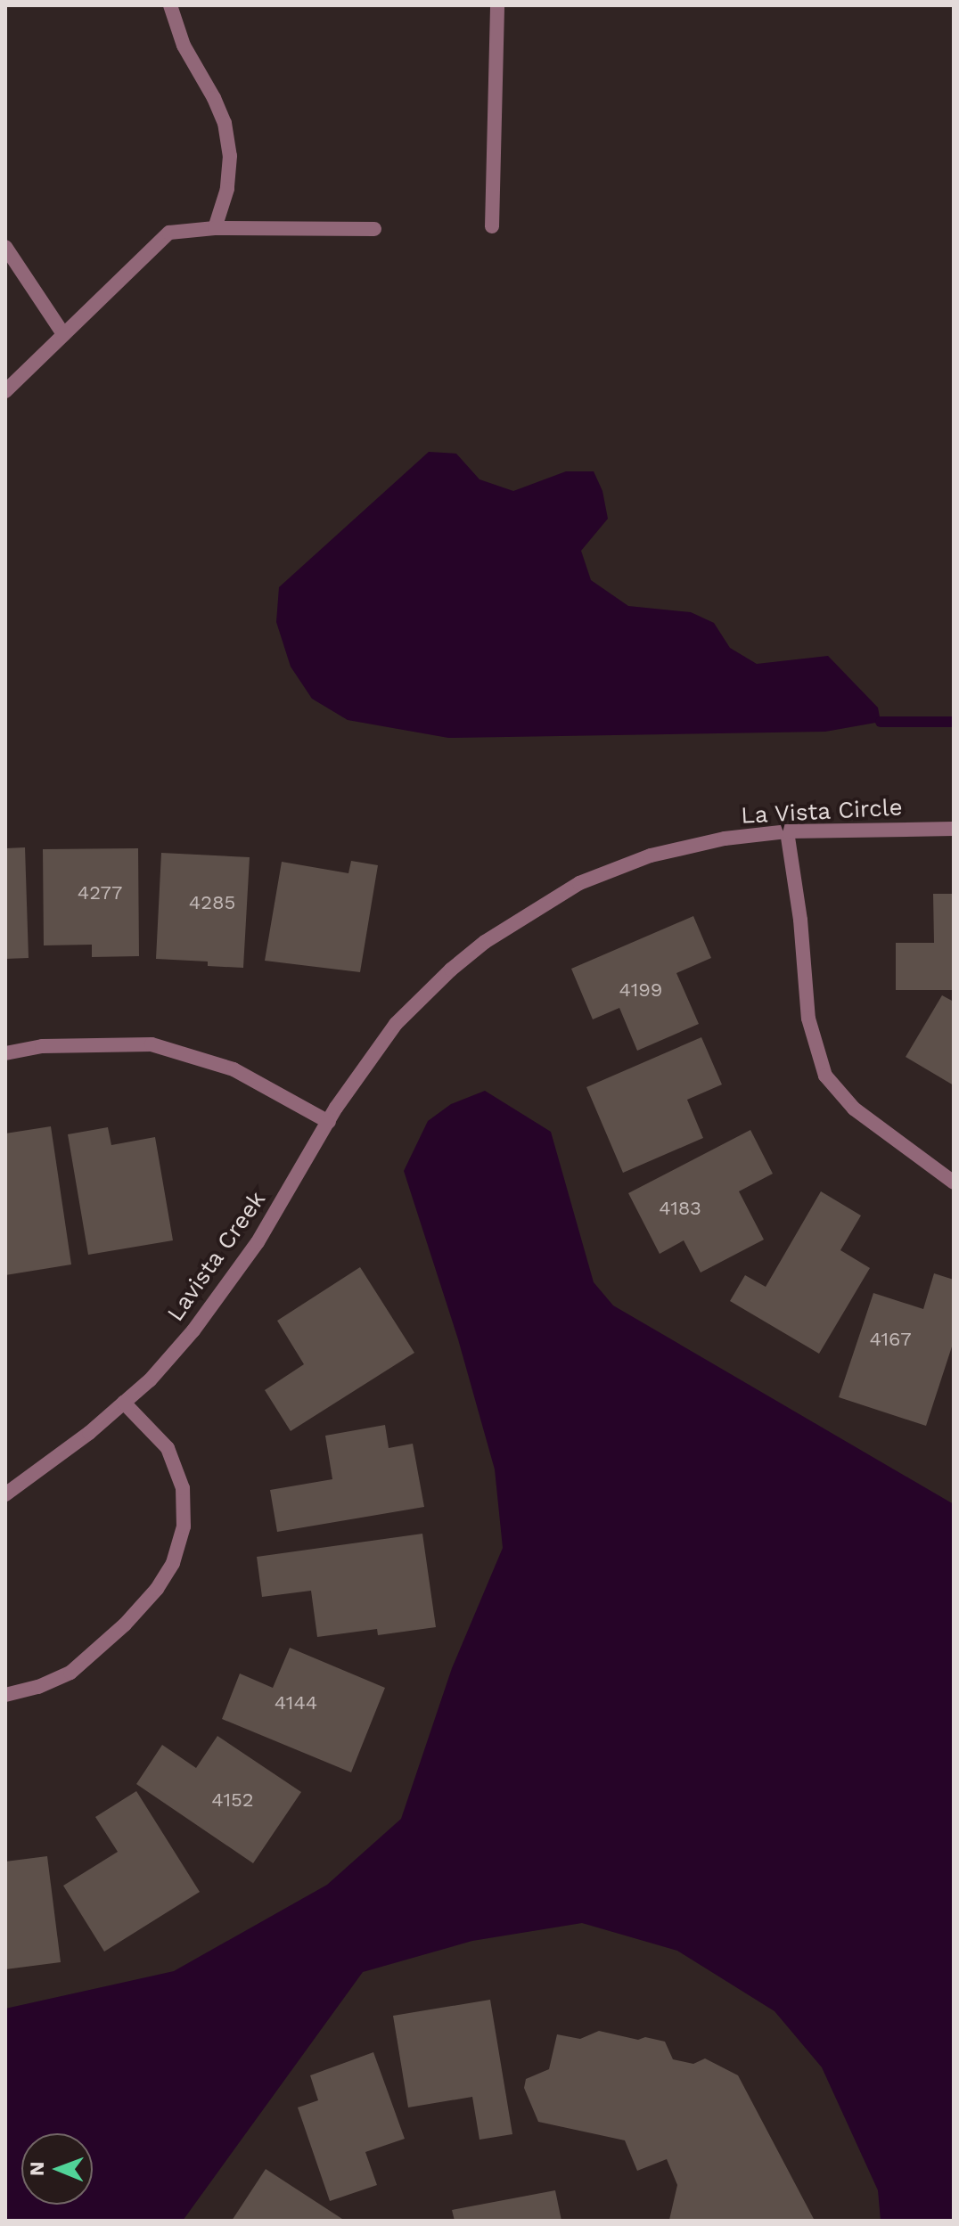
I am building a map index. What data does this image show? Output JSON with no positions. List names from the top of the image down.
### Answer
{
  "streets": {
    "street": ["La Vista Circle", "Lavista Creek"]
  },
  "crossings": [
    ["La Vista Circle", "Lavista Creek"]
  ],
  "house_numbers": [
    "4277",
    "4285",
    "4199",
    "4183",
    "4167",
    "4144",
    "4152"
  ],
  "north": "left"
}
